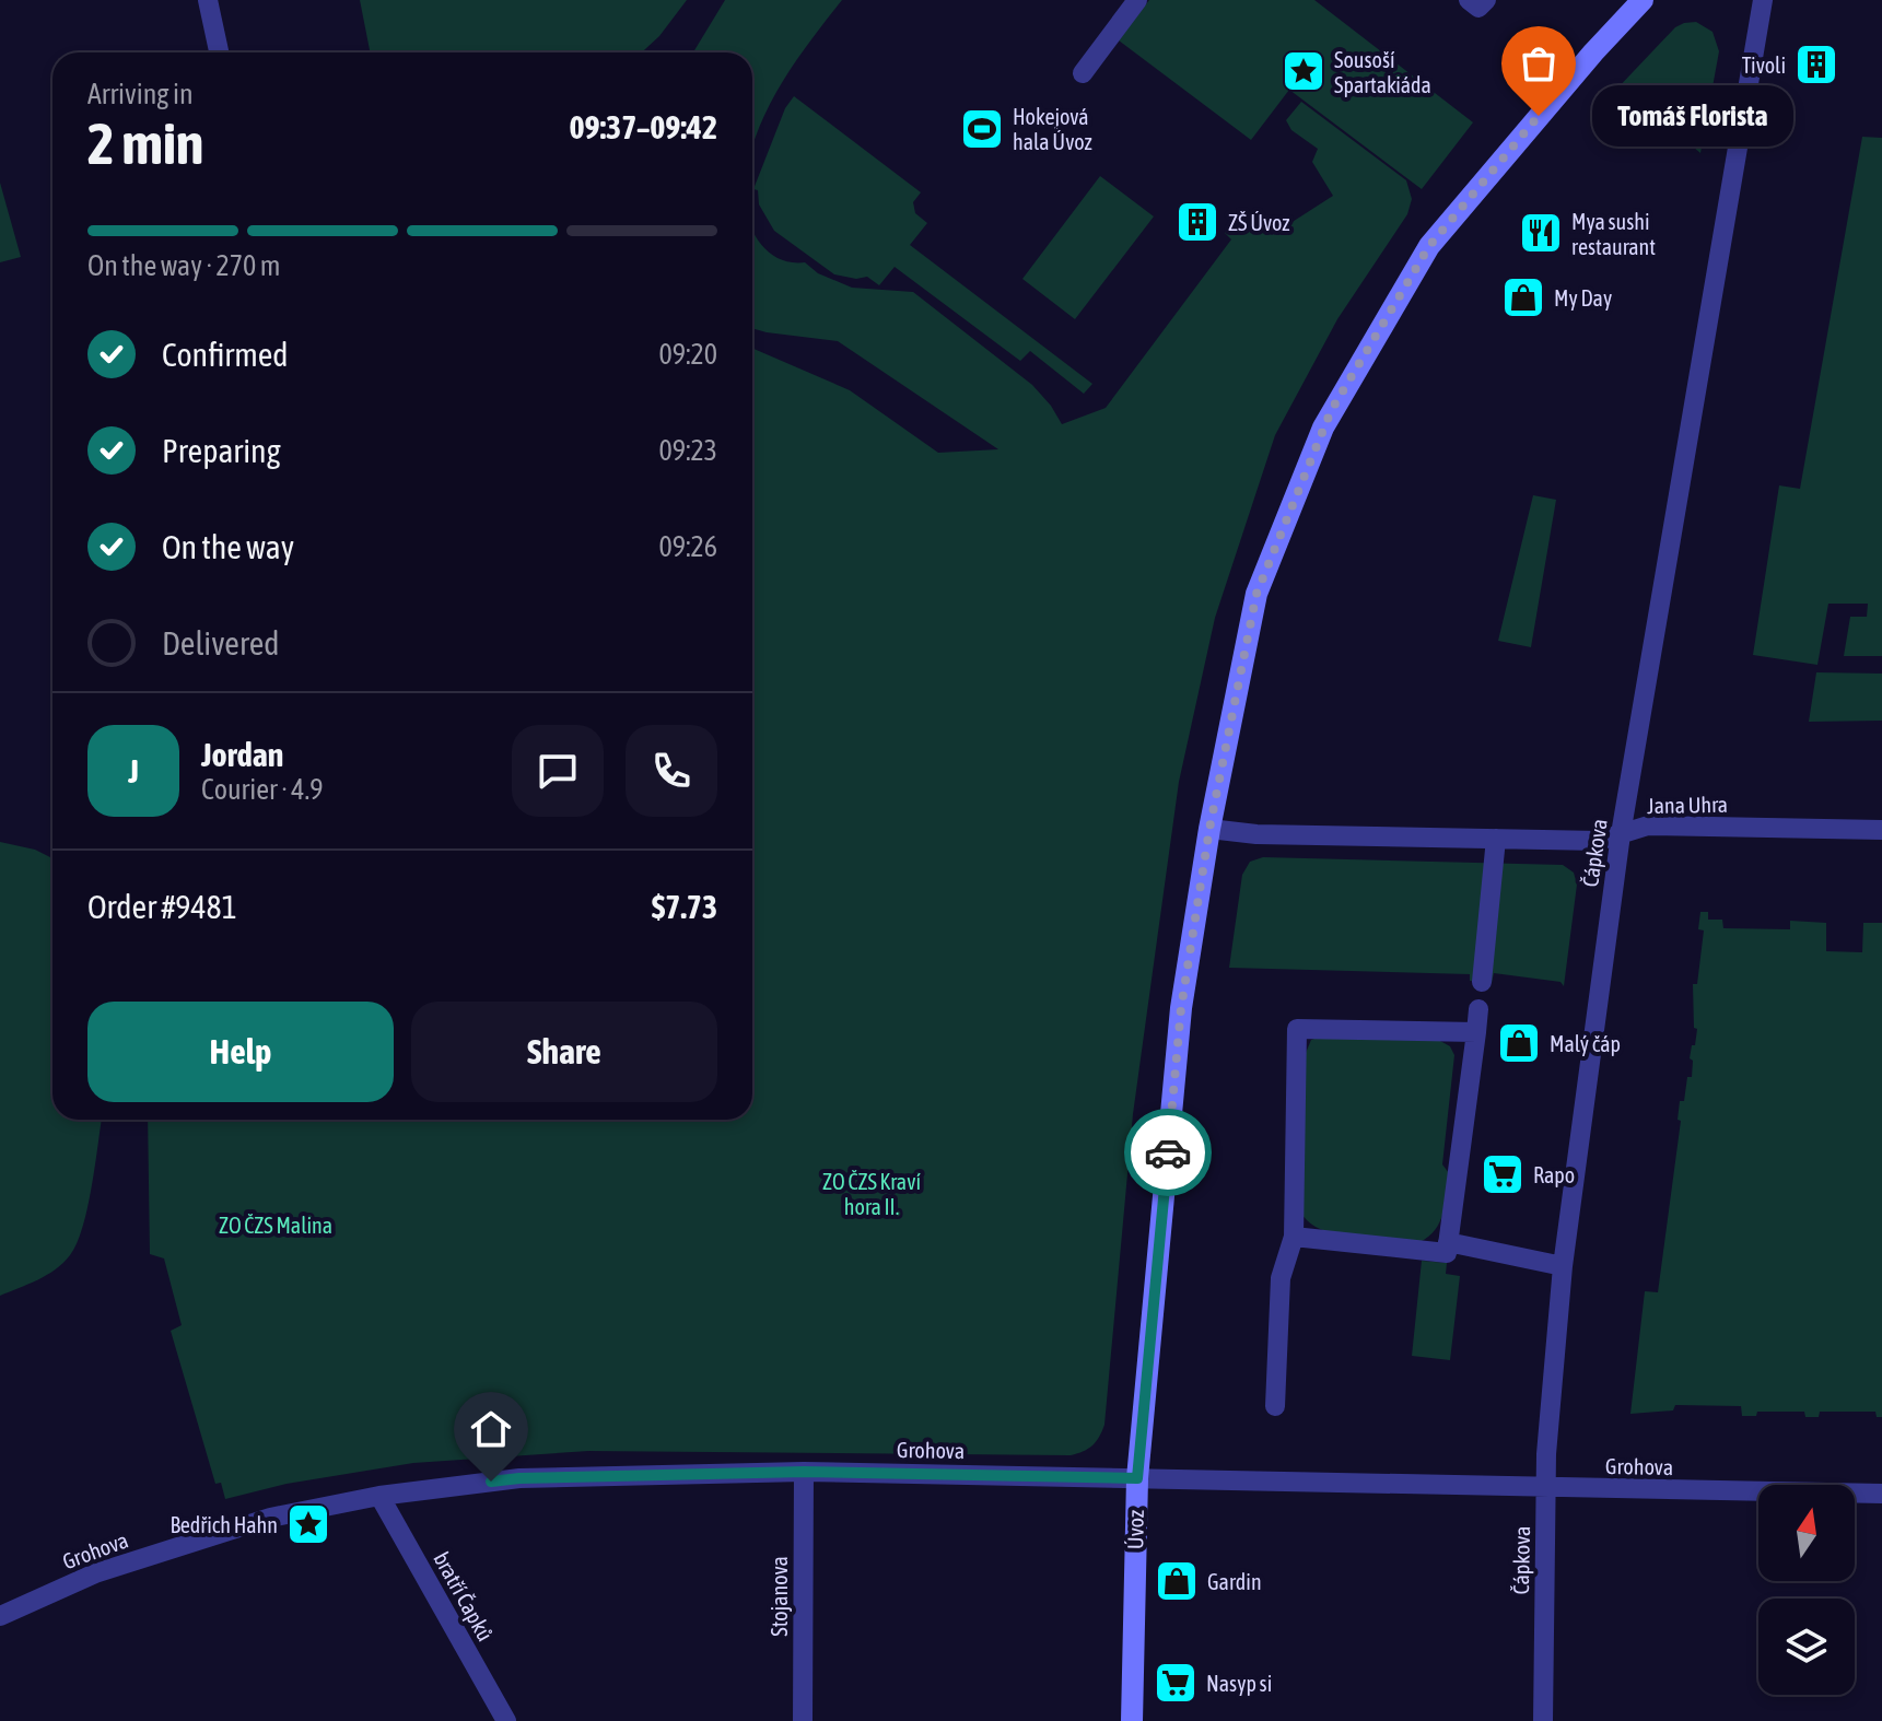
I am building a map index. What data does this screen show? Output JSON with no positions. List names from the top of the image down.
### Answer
{
  "streets": {
    "main road": ["Úvoz"],
    "street": [
      "Jana Uhra",
      "Čápkova",
      "Grohova",
      "bratří Čapků",
      "Stojanova"
    ]
  },
  "crossings": [
    ["Jana Uhra", "Čápkova"],
    ["Jana Uhra", "Úvoz"],
    ["Čápkova", "Grohova"],
    ["Grohova", "Úvoz"],
    ["Grohova", "bratří Čapků"],
    ["Grohova", "Stojanova"]
  ],
  "parks": ["ZO ČZS Kraví hora II.", "ZO ČZS Malina"],
  "places": {
    "building": ["Tivoli", "ZŠ Úvoz"],
    "place": ["Sousoší Spartakiáda", "Bedřich Hahn"],
    "other": ["Tomáš Florista"],
    "sports": ["Hokejová hala Úvoz"],
    "restaurant": ["Mya sushi restaurant"],
    "shop": ["My Day", "Malý čáp", "Gardin"],
    "supermarket": ["Rapo", "Nasyp si"]
  },
  "north": "top",
  "page": {
    "heading": ["2 min", "Arriving in", "09:37–09:42"],
    "panel": [
      "Jordan",
      "Courier · 4.9",
      "Order #9481",
      "$7.73"
    ],
    "bubble": "Tomáš Florista",
    "bar": "On the way · 270 m",
    "list": [
      ["Confirmed", "09:20"],
      ["Preparing", "09:23"],
      ["On the way", "09:26"],
      "Delivered"
    ],
    "round": "J",
    "buttons": ["Help", "Share"]
  }
}
